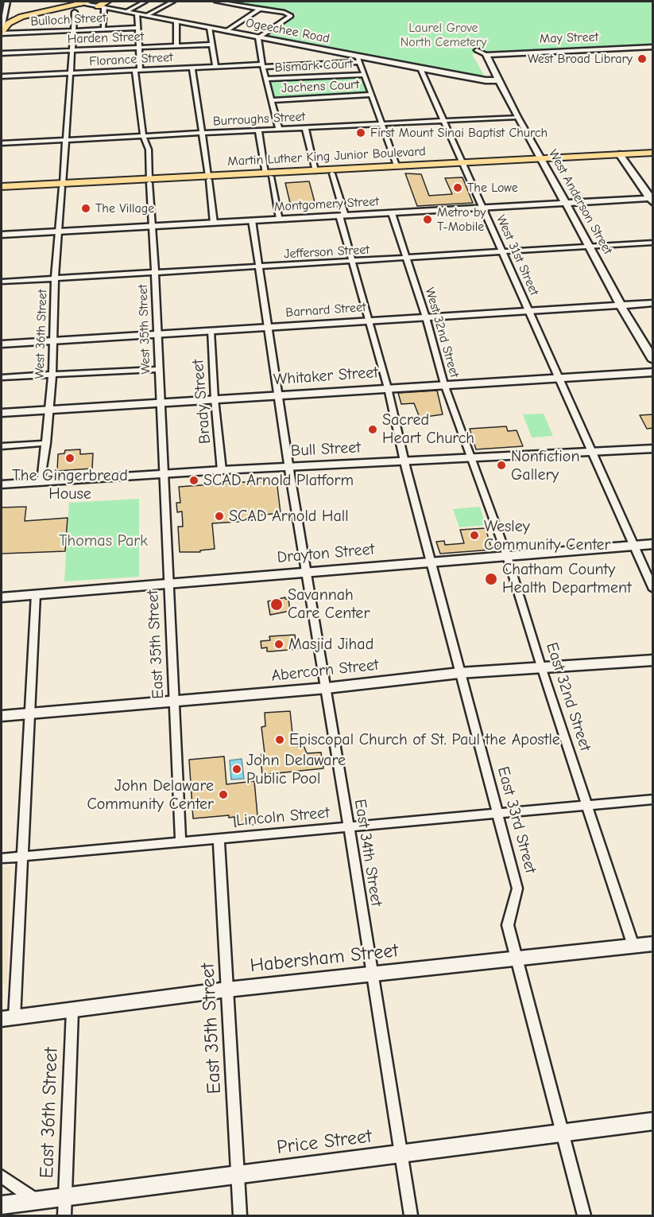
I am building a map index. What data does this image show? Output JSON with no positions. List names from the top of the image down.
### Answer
{
  "streets": {
    "main road": [
      "Ogeechee Road",
      "May Street",
      "Martin Luther King Junior Boulevard",
      "West Anderson Street",
      "Montgomery Street",
      "Barnard Street",
      "Whitaker Street",
      "Bull Street",
      "Drayton Street",
      "Abercorn Street",
      "Habersham Street",
      "Price Street"
    ],
    "street": [
      "Bulloch Street",
      "Harden Street",
      "Florance Street",
      "Bismark Court",
      "Jachens Court",
      "Burroughs Street",
      "Jefferson Street",
      "West 31st Street",
      "West 35th Street",
      "West 32nd Street",
      "West 36th Street",
      "Brady Street",
      "East 35th Street",
      "East 32nd Street",
      "Lincoln Street",
      "East 33rd Street",
      "East 34th Street",
      "East 36th Street"
    ]
  },
  "crossings": [
    ["Bulloch Street", "West 35th Street"],
    ["Bulloch Street", "West 36th Street"],
    ["Ogeechee Road", "Florance Street"],
    ["Ogeechee Road", "West Anderson Street"],
    ["Ogeechee Road", "West 31st Street"],
    ["Ogeechee Road", "West 35th Street"],
    ["Harden Street", "West 35th Street"],
    ["Harden Street", "West 36th Street"],
    ["May Street", "West Anderson Street"],
    ["Florance Street", "West 35th Street"],
    ["Florance Street", "West 36th Street"],
    ["Burroughs Street", "West Anderson Street"],
    ["Burroughs Street", "West 31st Street"],
    ["Burroughs Street", "West 35th Street"],
    ["Burroughs Street", "West 36th Street"],
    ["Martin Luther King Junior Boulevard", "West Anderson Street"],
    ["Martin Luther King Junior Boulevard", "West 31st Street"],
    ["Martin Luther King Junior Boulevard", "West 35th Street"],
    ["Martin Luther King Junior Boulevard", "West 36th Street"],
    ["Martin Luther King Junior Boulevard", "East 33rd Street"],
    ["West Anderson Street", "Montgomery Street"],
    ["West Anderson Street", "Jefferson Street"],
    ["West Anderson Street", "Barnard Street"],
    ["Montgomery Street", "West 31st Street"],
    ["Montgomery Street", "West 35th Street"],
    ["Montgomery Street", "West 32nd Street"],
    ["Montgomery Street", "West 36th Street"],
    ["Montgomery Street", "East 33rd Street"],
    ["Montgomery Street", "East 34th Street"],
    ["Jefferson Street", "West 31st Street"],
    ["Jefferson Street", "West 35th Street"],
    ["Jefferson Street", "West 32nd Street"],
    ["Jefferson Street", "West 36th Street"],
    ["Jefferson Street", "East 33rd Street"],
    ["Jefferson Street", "East 34th Street"],
    ["West 31st Street", "Barnard Street"],
    ["West 31st Street", "Whitaker Street"],
    ["West 31st Street", "Bull Street"],
    ["West 31st Street", "Drayton Street"],
    ["Barnard Street", "West 35th Street"],
    ["Barnard Street", "West 32nd Street"],
    ["Barnard Street", "West 36th Street"],
    ["Barnard Street", "Brady Street"],
    ["Barnard Street", "East 33rd Street"],
    ["Barnard Street", "East 34th Street"],
    ["West 35th Street", "Whitaker Street"],
    ["West 35th Street", "Bull Street"],
    ["West 35th Street", "East 35th Street"],
    ["West 32nd Street", "Whitaker Street"],
    ["West 32nd Street", "Bull Street"],
    ["West 32nd Street", "East 32nd Street"],
    ["West 36th Street", "Whitaker Street"],
    ["West 36th Street", "Bull Street"],
    ["Whitaker Street", "Brady Street"],
    ["Whitaker Street", "East 33rd Street"],
    ["Whitaker Street", "East 34th Street"],
    ["Brady Street", "Bull Street"],
    ["Bull Street", "East 35th Street"],
    ["Bull Street", "East 32nd Street"],
    ["Bull Street", "East 33rd Street"],
    ["Bull Street", "East 34th Street"],
    ["Drayton Street", "East 35th Street"],
    ["Drayton Street", "East 32nd Street"],
    ["Drayton Street", "East 33rd Street"],
    ["Drayton Street", "East 34th Street"],
    ["East 35th Street", "Abercorn Street"],
    ["East 35th Street", "Lincoln Street"],
    ["East 35th Street", "Habersham Street"],
    ["East 35th Street", "Price Street"],
    ["Abercorn Street", "East 32nd Street"],
    ["Abercorn Street", "East 33rd Street"],
    ["Abercorn Street", "East 34th Street"],
    ["East 32nd Street", "Lincoln Street"],
    ["East 32nd Street", "Habersham Street"],
    ["Lincoln Street", "East 33rd Street"],
    ["Lincoln Street", "East 34th Street"],
    ["East 33rd Street", "Habersham Street"],
    ["East 33rd Street", "Price Street"],
    ["East 34th Street", "Habersham Street"],
    ["East 34th Street", "Price Street"],
    ["Habersham Street", "East 36th Street"],
    ["East 36th Street", "Price Street"]
  ],
  "parks": ["Laurel Grove North Cemetery", "Thomas Park"],
  "places": [
    "West Broad Library",
    "First Mount Sinai Baptist Church",
    "The Lowe",
    "The Village",
    "Metro by T-Mobile",
    "Sacred Heart Church",
    "The Gingerbread House",
    "Nonfiction Gallery",
    "SCAD Arnold Platform",
    "SCAD Arnold Hall",
    "Wesley Community Center",
    "Chatham County Health Department",
    "Savannah Care Center",
    "Masjid Jihad",
    "Episcopal Church of St. Paul the Apostle",
    "John Delaware Public Pool",
    "John Delaware Community Center"
  ]
}
